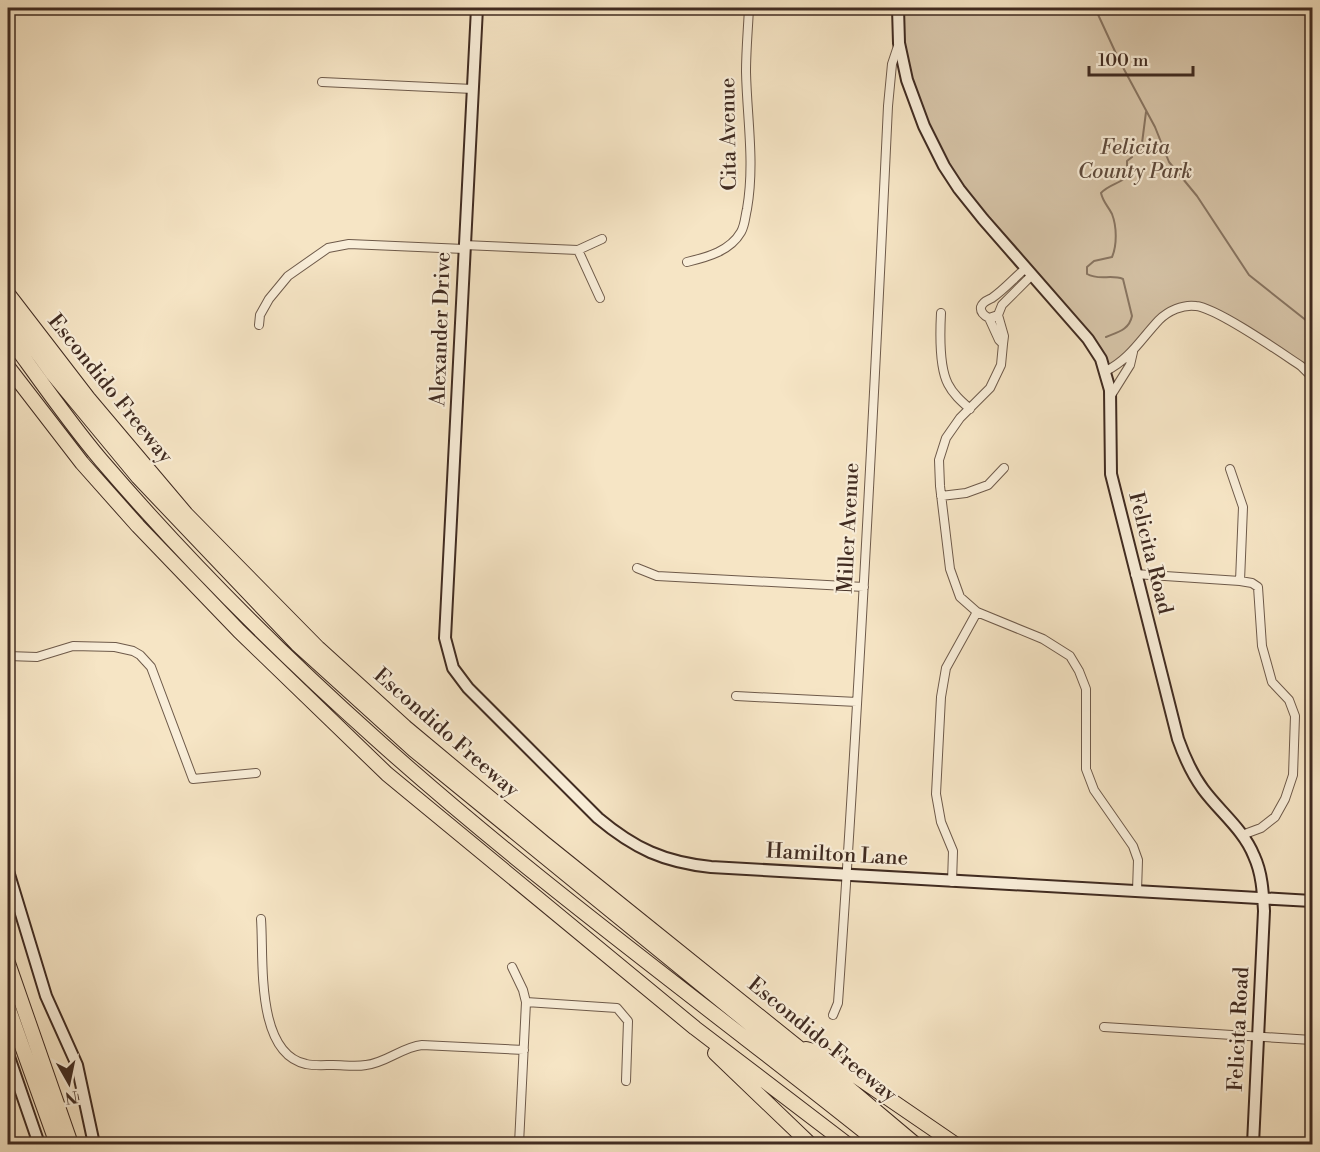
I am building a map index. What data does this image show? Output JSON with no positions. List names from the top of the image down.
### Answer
{
  "streets": {
    "highway": ["Escondido Freeway"],
    "street": [
      "Cita Avenue",
      "Alexander Drive",
      "Miller Avenue",
      "Felicita Road",
      "Hamilton Lane"
    ]
  },
  "crossings": [
    ["Alexander Drive", "Hamilton Lane"],
    ["Miller Avenue", "Felicita Road"],
    ["Miller Avenue", "Hamilton Lane"],
    ["Felicita Road", "Hamilton Lane"]
  ],
  "parks": ["Felicita County Park"],
  "scale_bar": "100 m",
  "north": "bottom"
}
